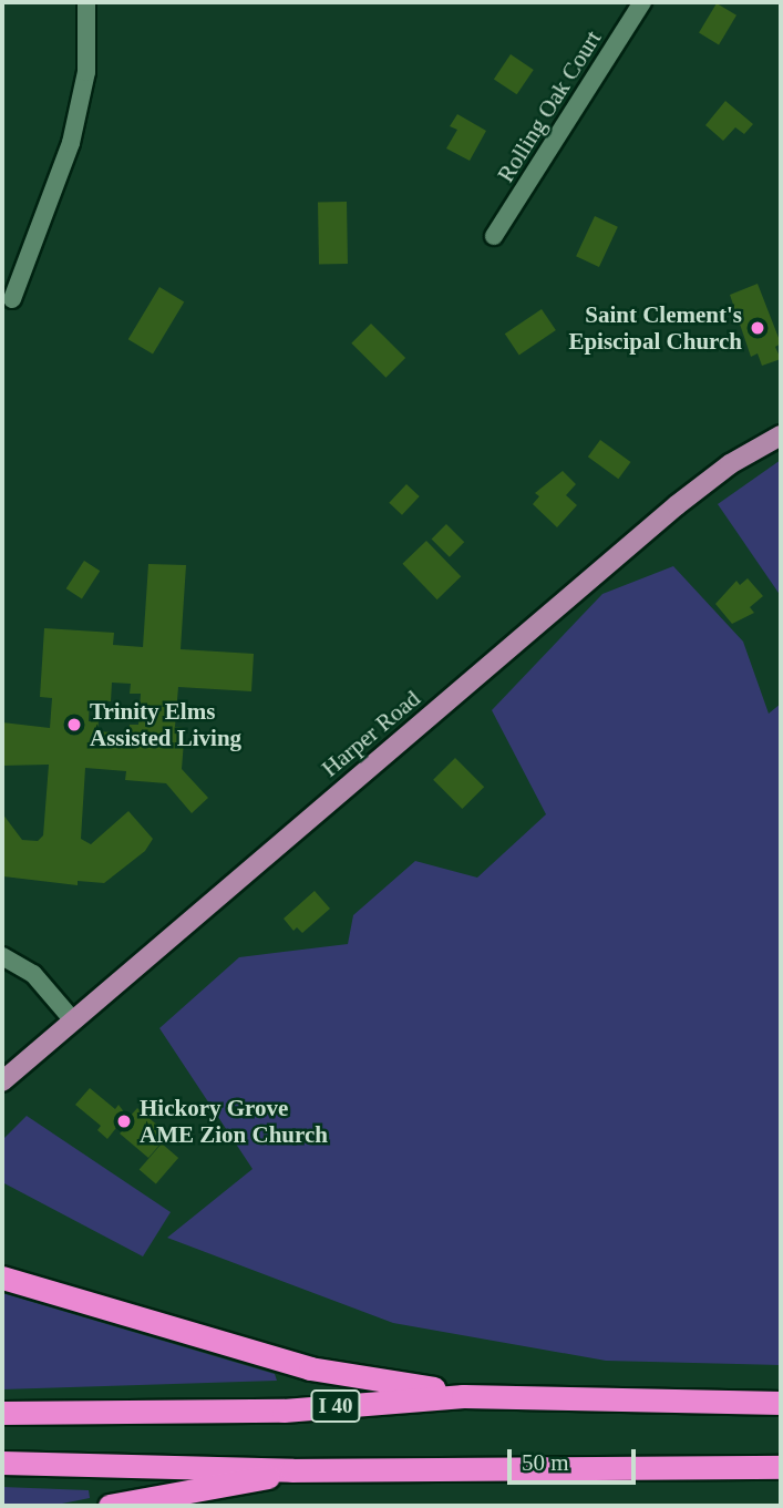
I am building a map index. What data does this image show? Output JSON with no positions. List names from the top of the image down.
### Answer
{
  "streets": {
    "highway": ["I 40"],
    "main road": ["Harper Road"],
    "street": ["Rolling Oak Court"]
  },
  "places": ["Saint Clement's Episcipal Church", "Trinity Elms Assisted Living", "Hickory Grove AME Zion Church"],
  "scale_bar": "50 m"
}
